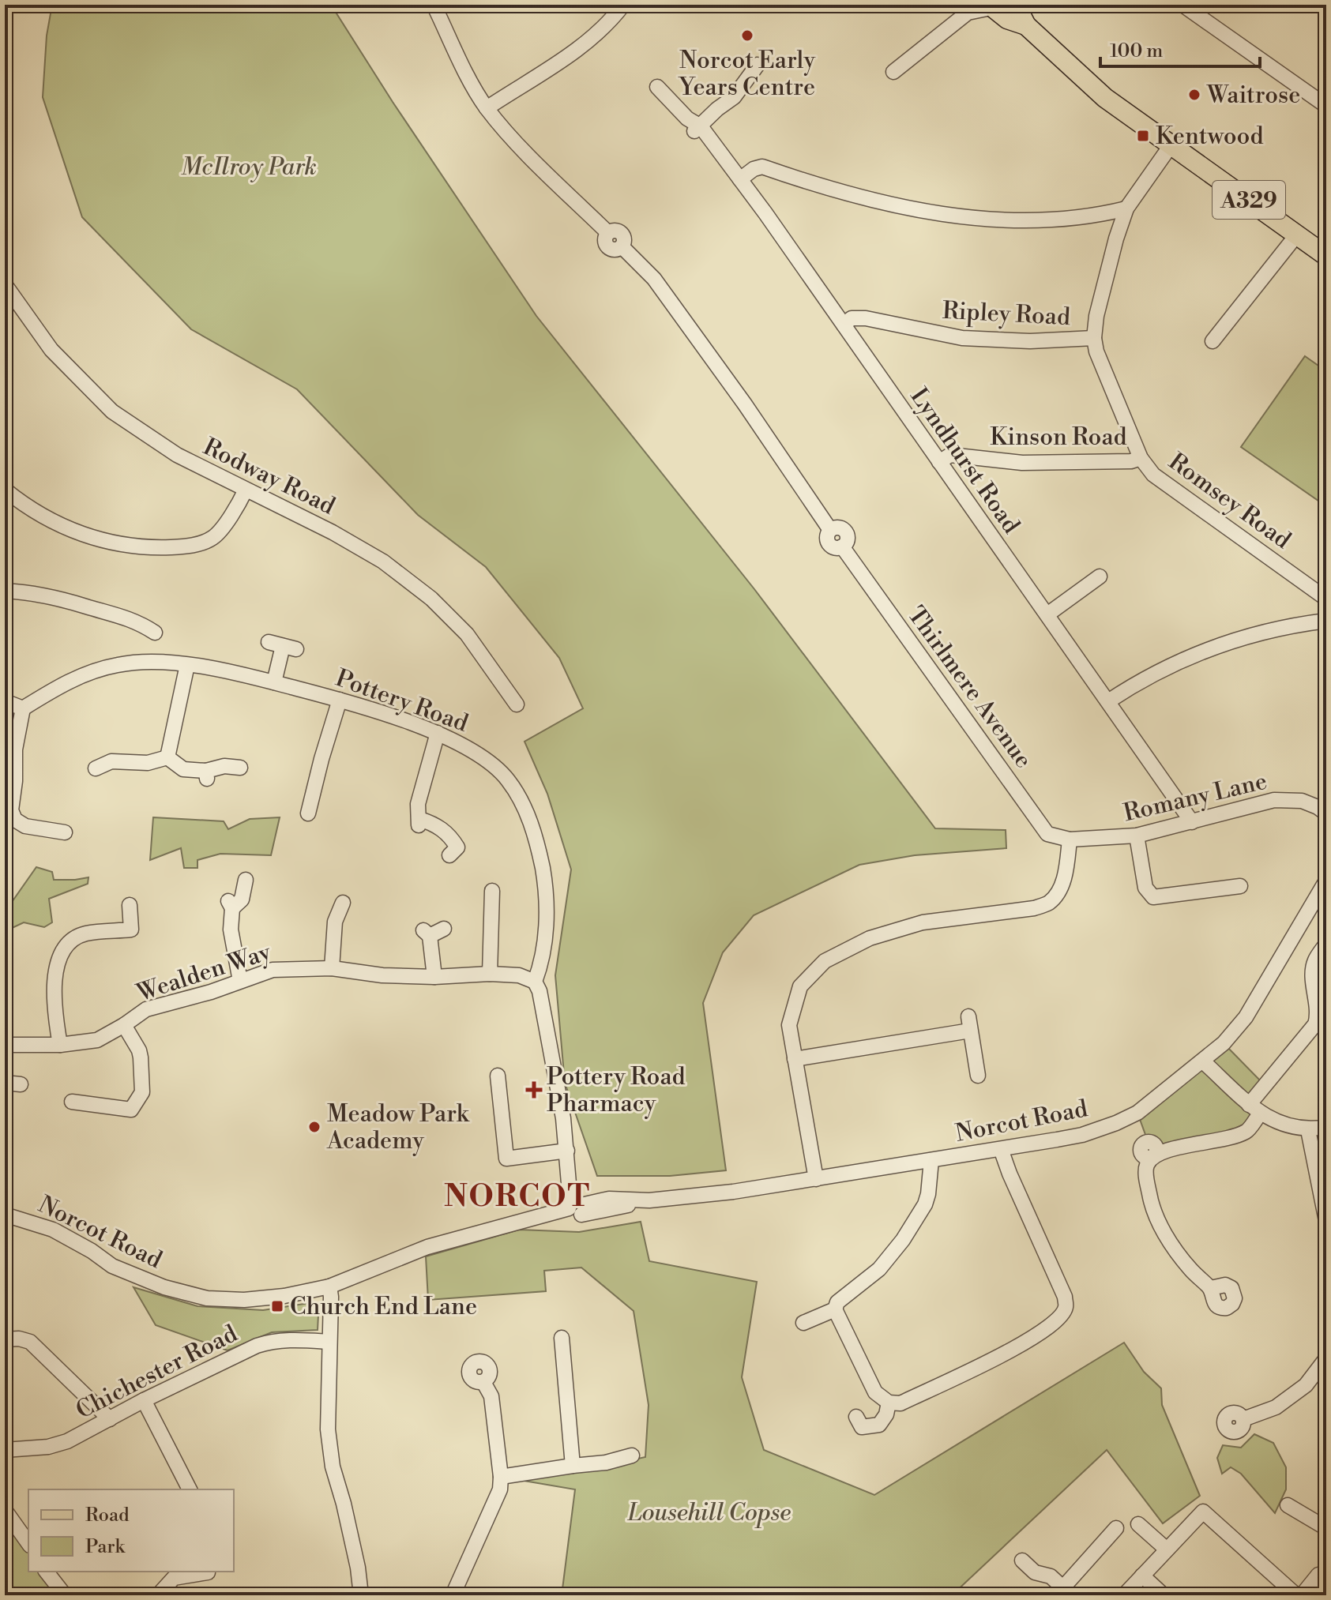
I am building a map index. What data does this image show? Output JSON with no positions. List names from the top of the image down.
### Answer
{
  "streets": {
    "main road": ["A329"],
    "street": [
      "Ripley Road",
      "Kinson Road",
      "Lyndhurst Road",
      "Rodway Road",
      "Romsey Road",
      "Thirlmere Avenue",
      "Pottery Road",
      "Romany Lane",
      "Wealden Way",
      "Norcot Road",
      "Chichester Road"
    ]
  },
  "crossings": [
    ["A329", "Romsey Road"],
    ["Ripley Road", "Lyndhurst Road"],
    ["Ripley Road", "Romsey Road"],
    ["Kinson Road", "Lyndhurst Road"],
    ["Kinson Road", "Romsey Road"],
    ["Lyndhurst Road", "Romany Lane"],
    ["Thirlmere Avenue", "Romany Lane"],
    ["Pottery Road", "Wealden Way"],
    ["Pottery Road", "Norcot Road"]
  ],
  "districts": ["NORCOT"],
  "parks": ["McIlroy Park", "Lousehill Copse"],
  "places": {
    "other": ["Norcot Early Years Centre", "Waitrose", "Meadow Park Academy"],
    "transit": ["Kentwood", "Church End Lane"],
    "health": ["Pottery Road Pharmacy"]
  },
  "legend": ["Road", "Park"],
  "scale_bar": "100 m"
}
